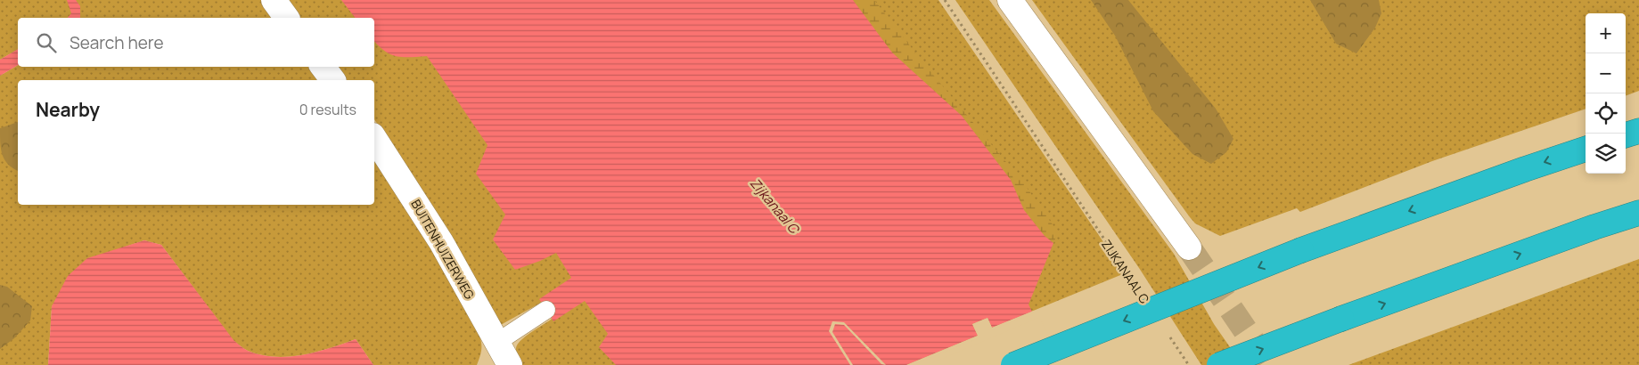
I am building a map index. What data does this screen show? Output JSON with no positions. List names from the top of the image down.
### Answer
{
  "streets": {
    "street": ["BUITENHUIZERWEG"],
    "path": ["ZIJKANAAL C"]
  },
  "water": ["Zijkanaal C"],
  "page": {
    "map_buttons": ["+", "−"],
    "search": "Search here",
    "heading": ["Nearby", "0 results"]
  }
}
